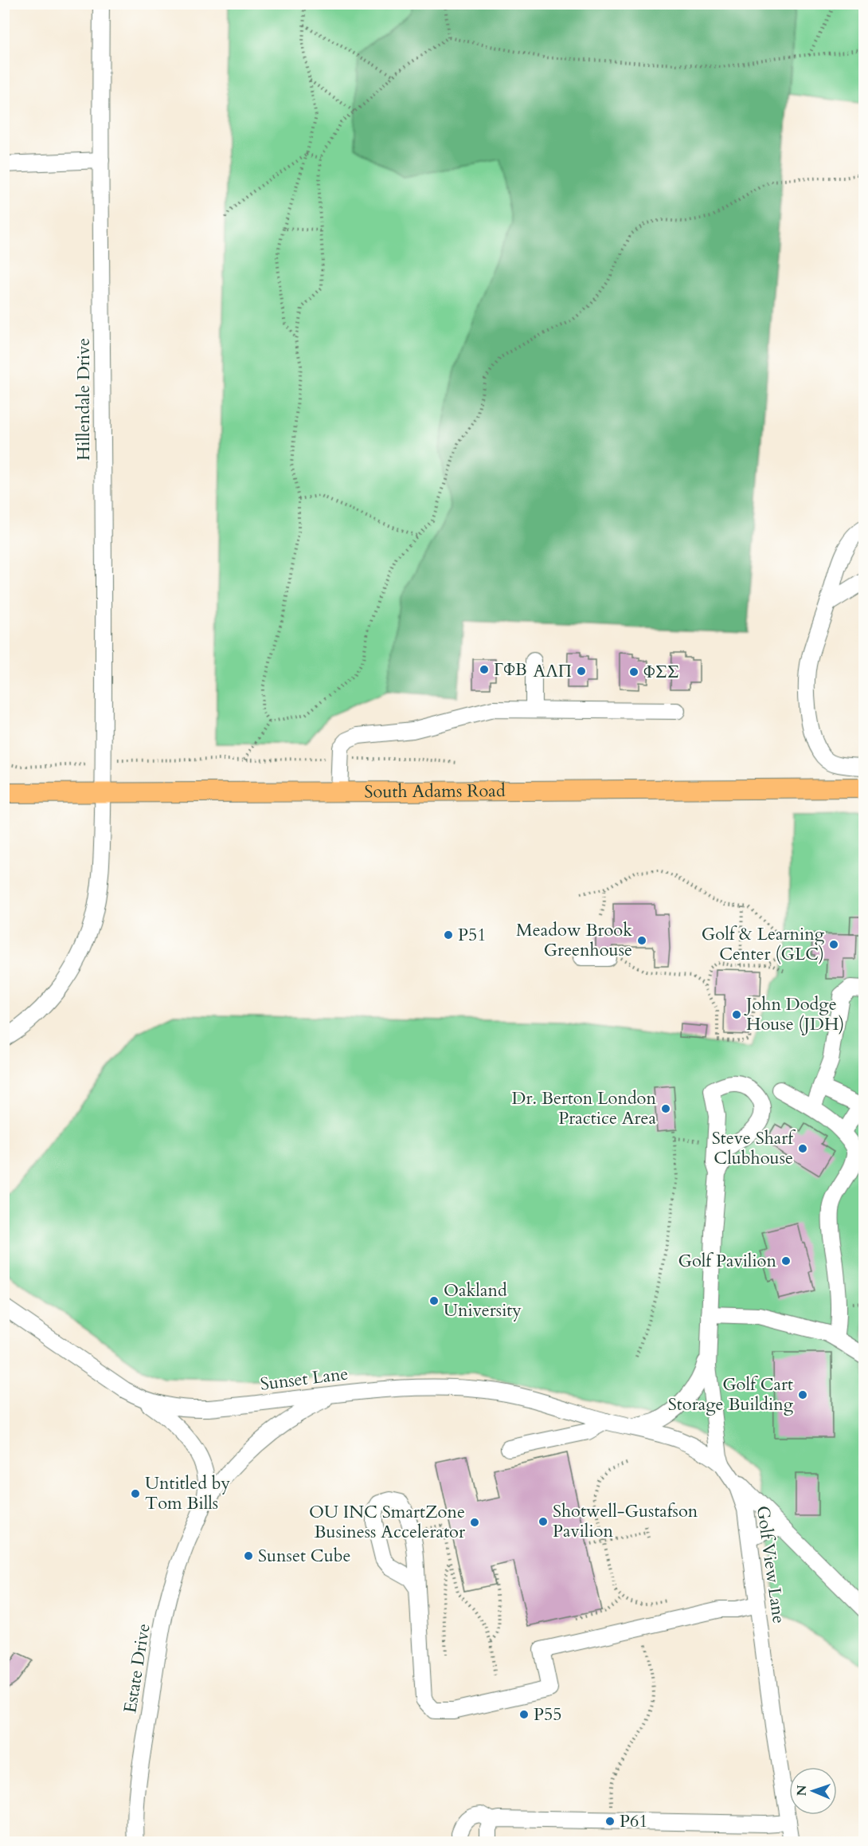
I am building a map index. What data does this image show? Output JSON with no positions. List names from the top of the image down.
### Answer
{
  "streets": {
    "main road": ["South Adams Road"],
    "street": [
      "Hillendale Drive",
      "Sunset Lane",
      "Golf View Lane",
      "Estate Drive"
    ]
  },
  "crossings": [
    ["Hillendale Drive", "South Adams Road"],
    ["Sunset Lane", "Golf View Lane"],
    ["Sunset Lane", "Estate Drive"]
  ],
  "places": [
    "ΓΦB",
    "AΛΠ",
    "ΦΣΣ",
    "P51",
    "Meadow Brook Greenhouse",
    "Golf & Learning Center (GLC)",
    "John Dodge House (JDH)",
    "Dr. Berton London Practice Area",
    "Steve Sharf Clubhouse",
    "Golf Pavilion",
    "Oakland University",
    "Golf Cart Storage Building",
    "Untitled by Tom Bills",
    "Shotwell-Gustafson Pavilion",
    "OU INC SmartZone Business Accelerator",
    "Sunset Cube",
    "P55",
    "P61"
  ],
  "north": "left"
}
